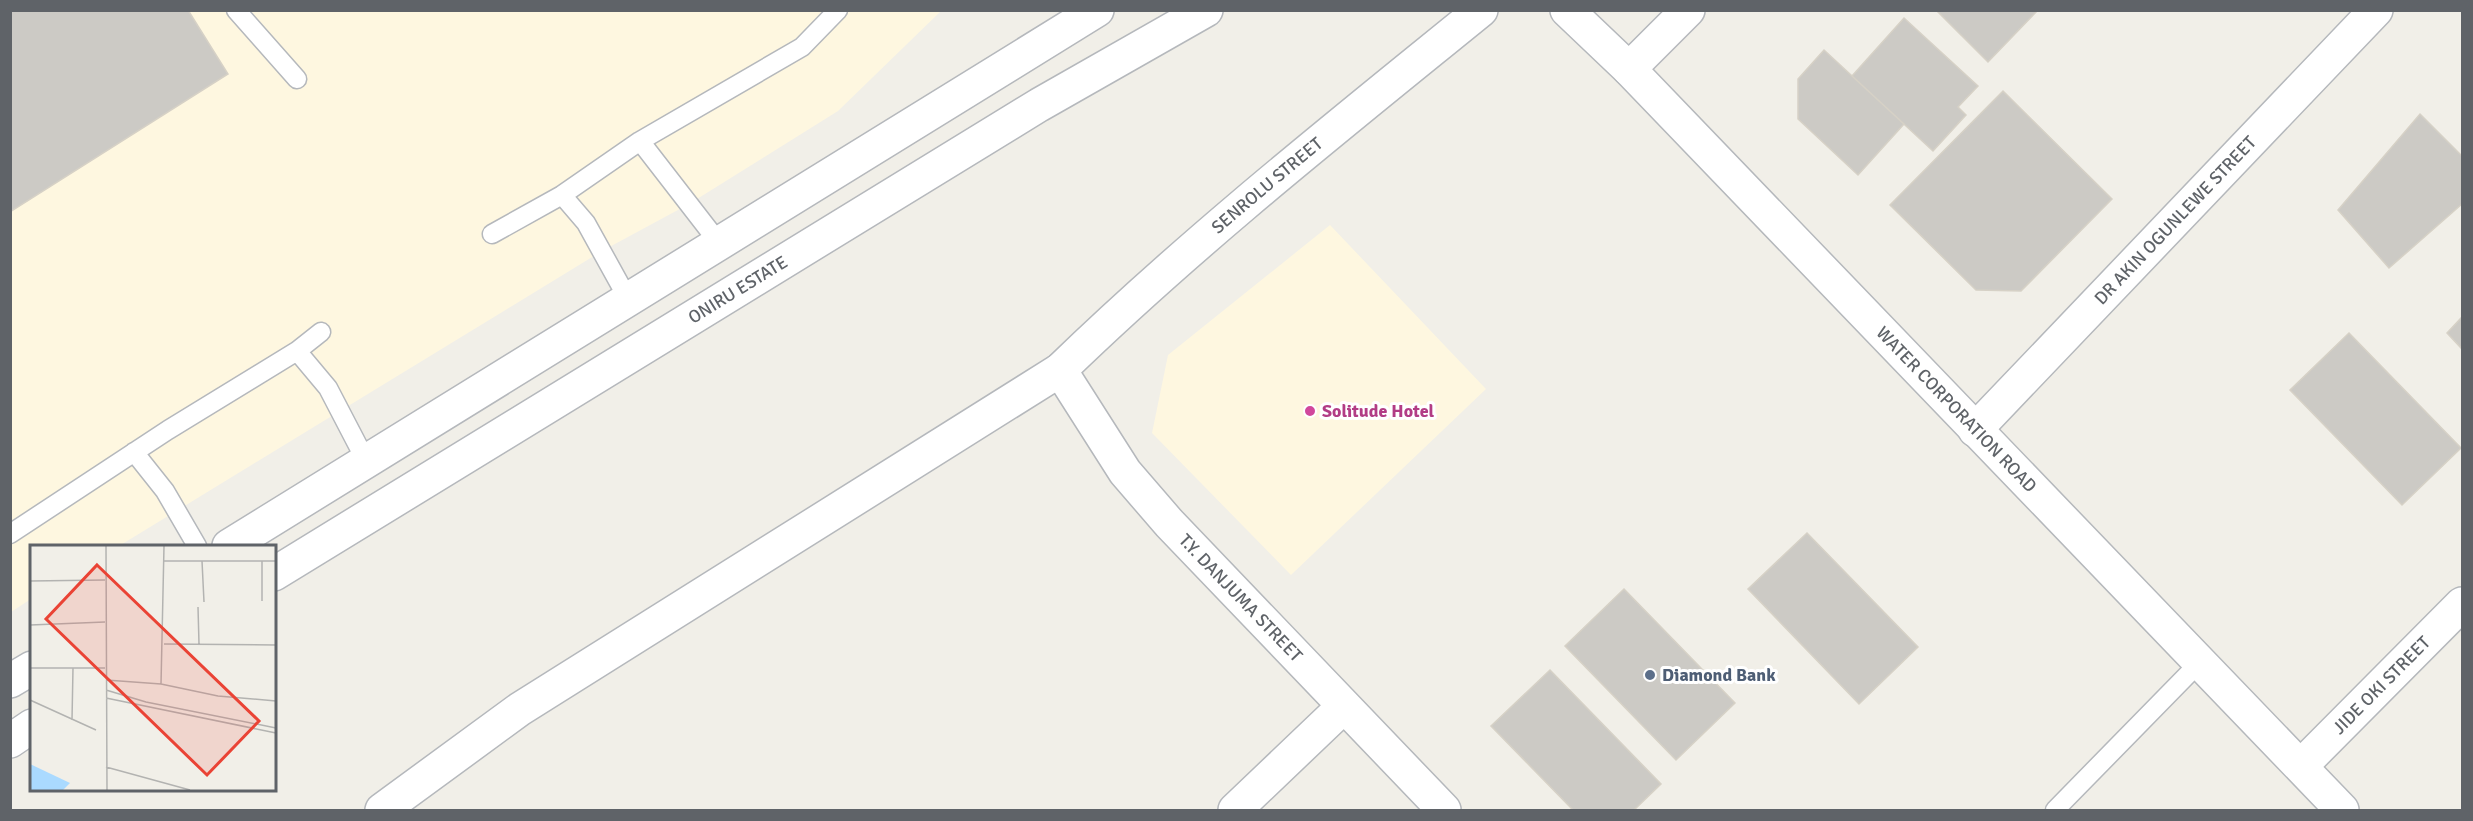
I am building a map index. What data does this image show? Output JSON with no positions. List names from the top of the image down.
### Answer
{
  "streets": {
    "street": [
      "SENROLU STREET",
      "DR AKIN OGUNLEWE STREET",
      "ONIRU ESTATE",
      "WATER CORPORATION ROAD",
      "T.Y. DANJUMA STREET",
      "JIDE OKI STREET"
    ]
  },
  "crossings": [
    ["SENROLU STREET", "T.Y. DANJUMA STREET"],
    ["DR AKIN OGUNLEWE STREET", "WATER CORPORATION ROAD"],
    ["WATER CORPORATION ROAD", "JIDE OKI STREET"]
  ],
  "places": ["Solitude Hotel", "Diamond Bank"]
}
